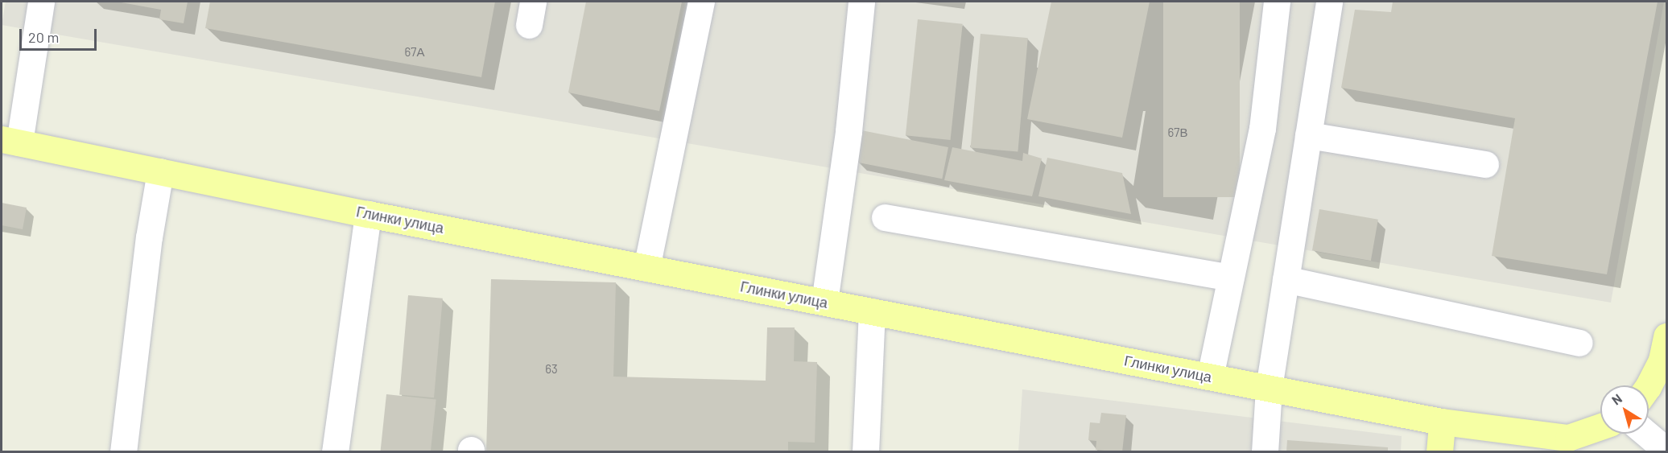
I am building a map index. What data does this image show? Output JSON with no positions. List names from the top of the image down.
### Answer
{
  "streets": {
    "main road": ["Глинки улица"]
  },
  "house_numbers": ["67А", "67В", "63"],
  "scale_bar": "20 m",
  "north": "top left"
}
